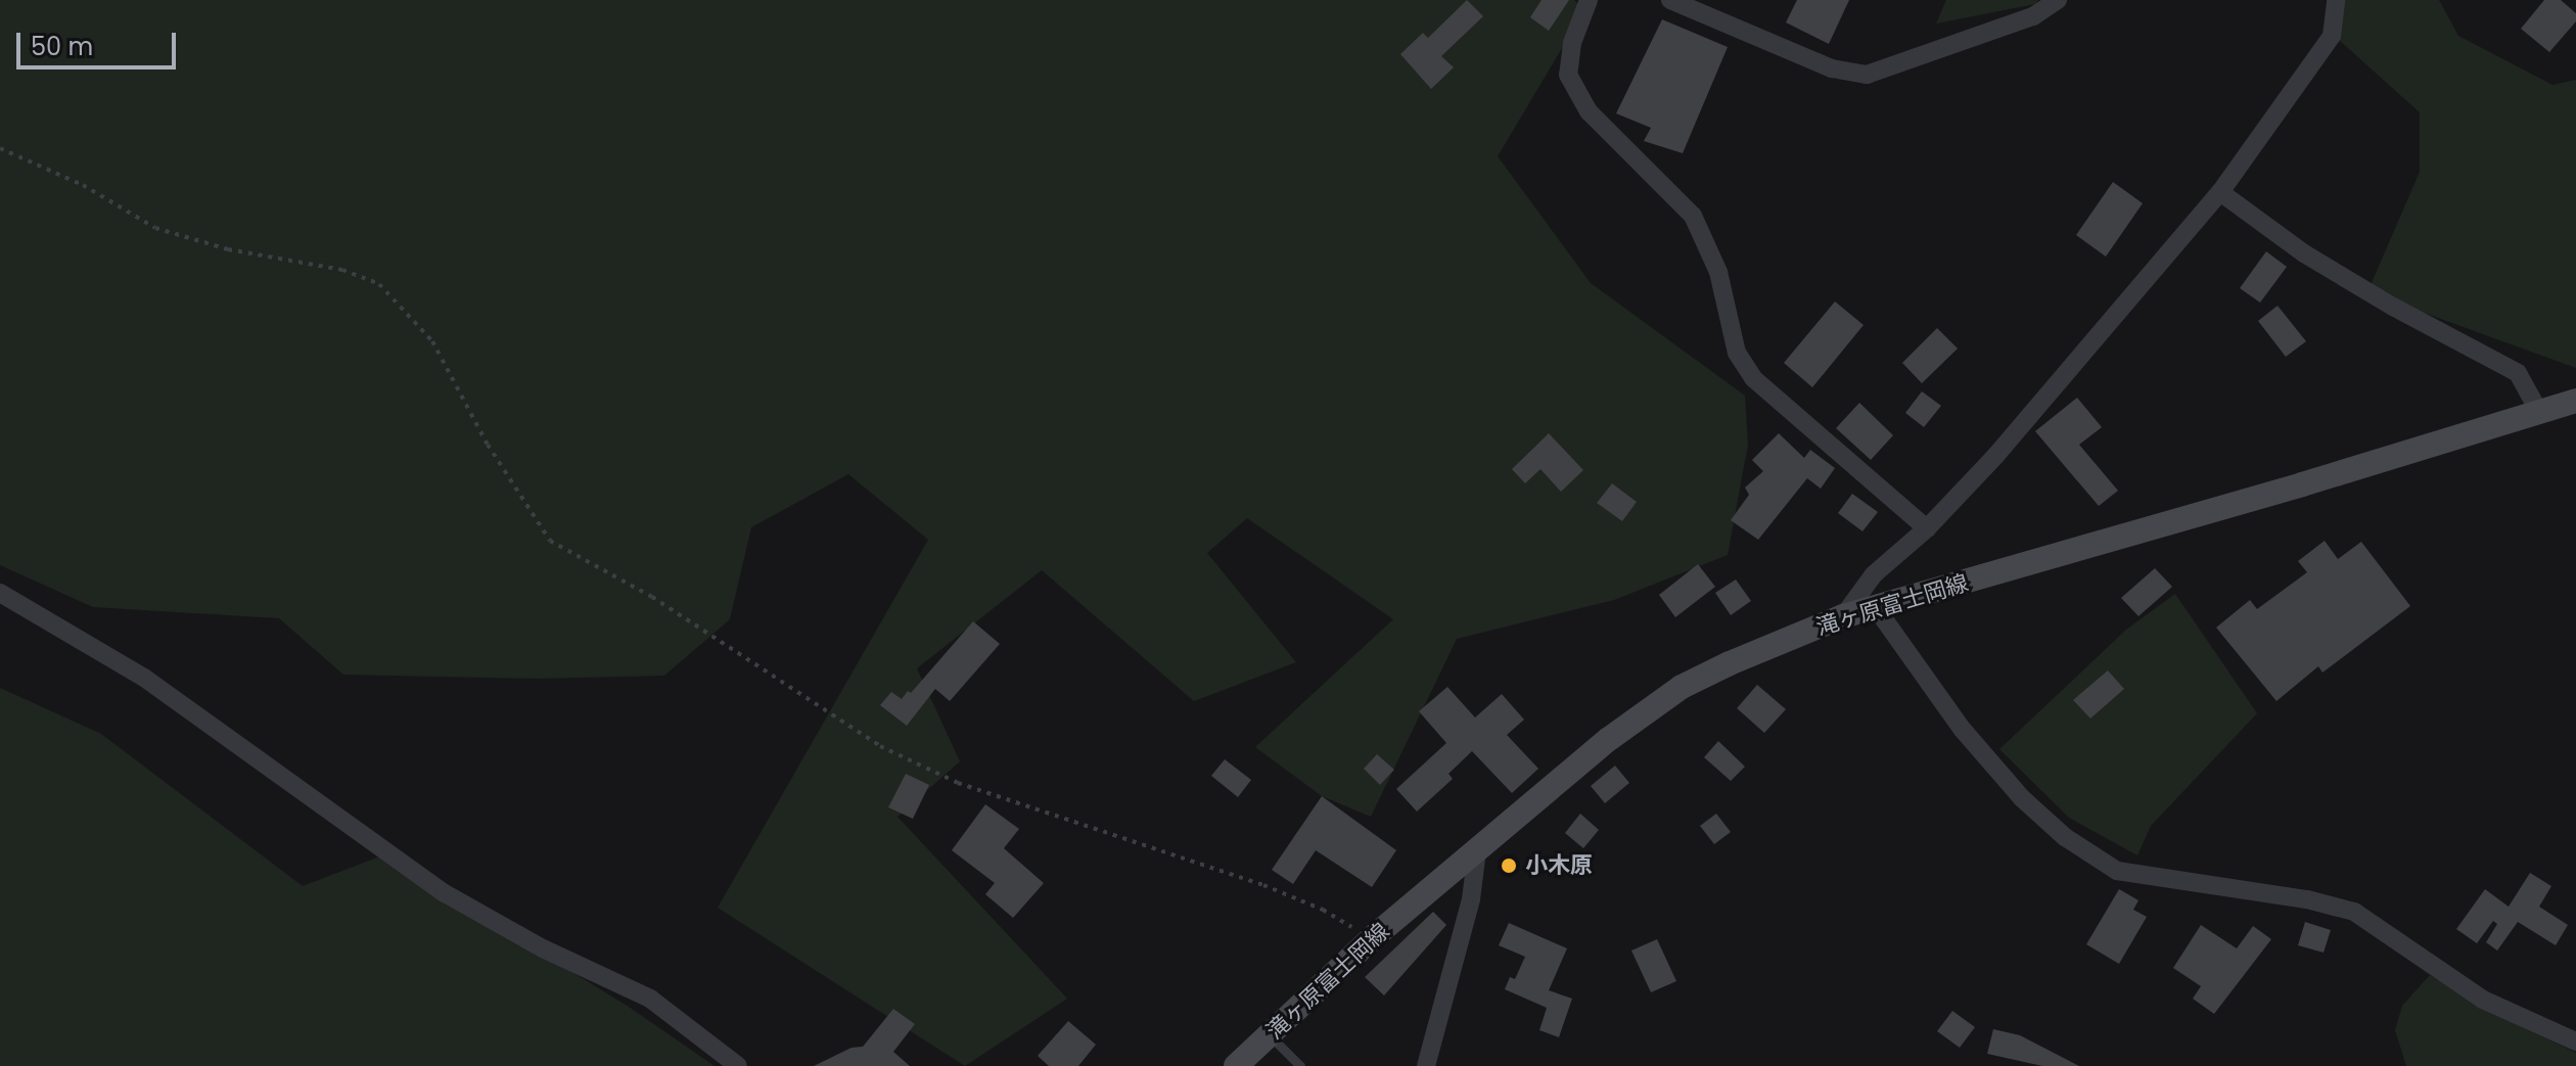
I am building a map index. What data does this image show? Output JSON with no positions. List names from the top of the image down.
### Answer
{
  "streets": {
    "main road": ["滝ヶ原富士岡線"]
  },
  "places": ["小木原"],
  "scale_bar": "50 m"
}
